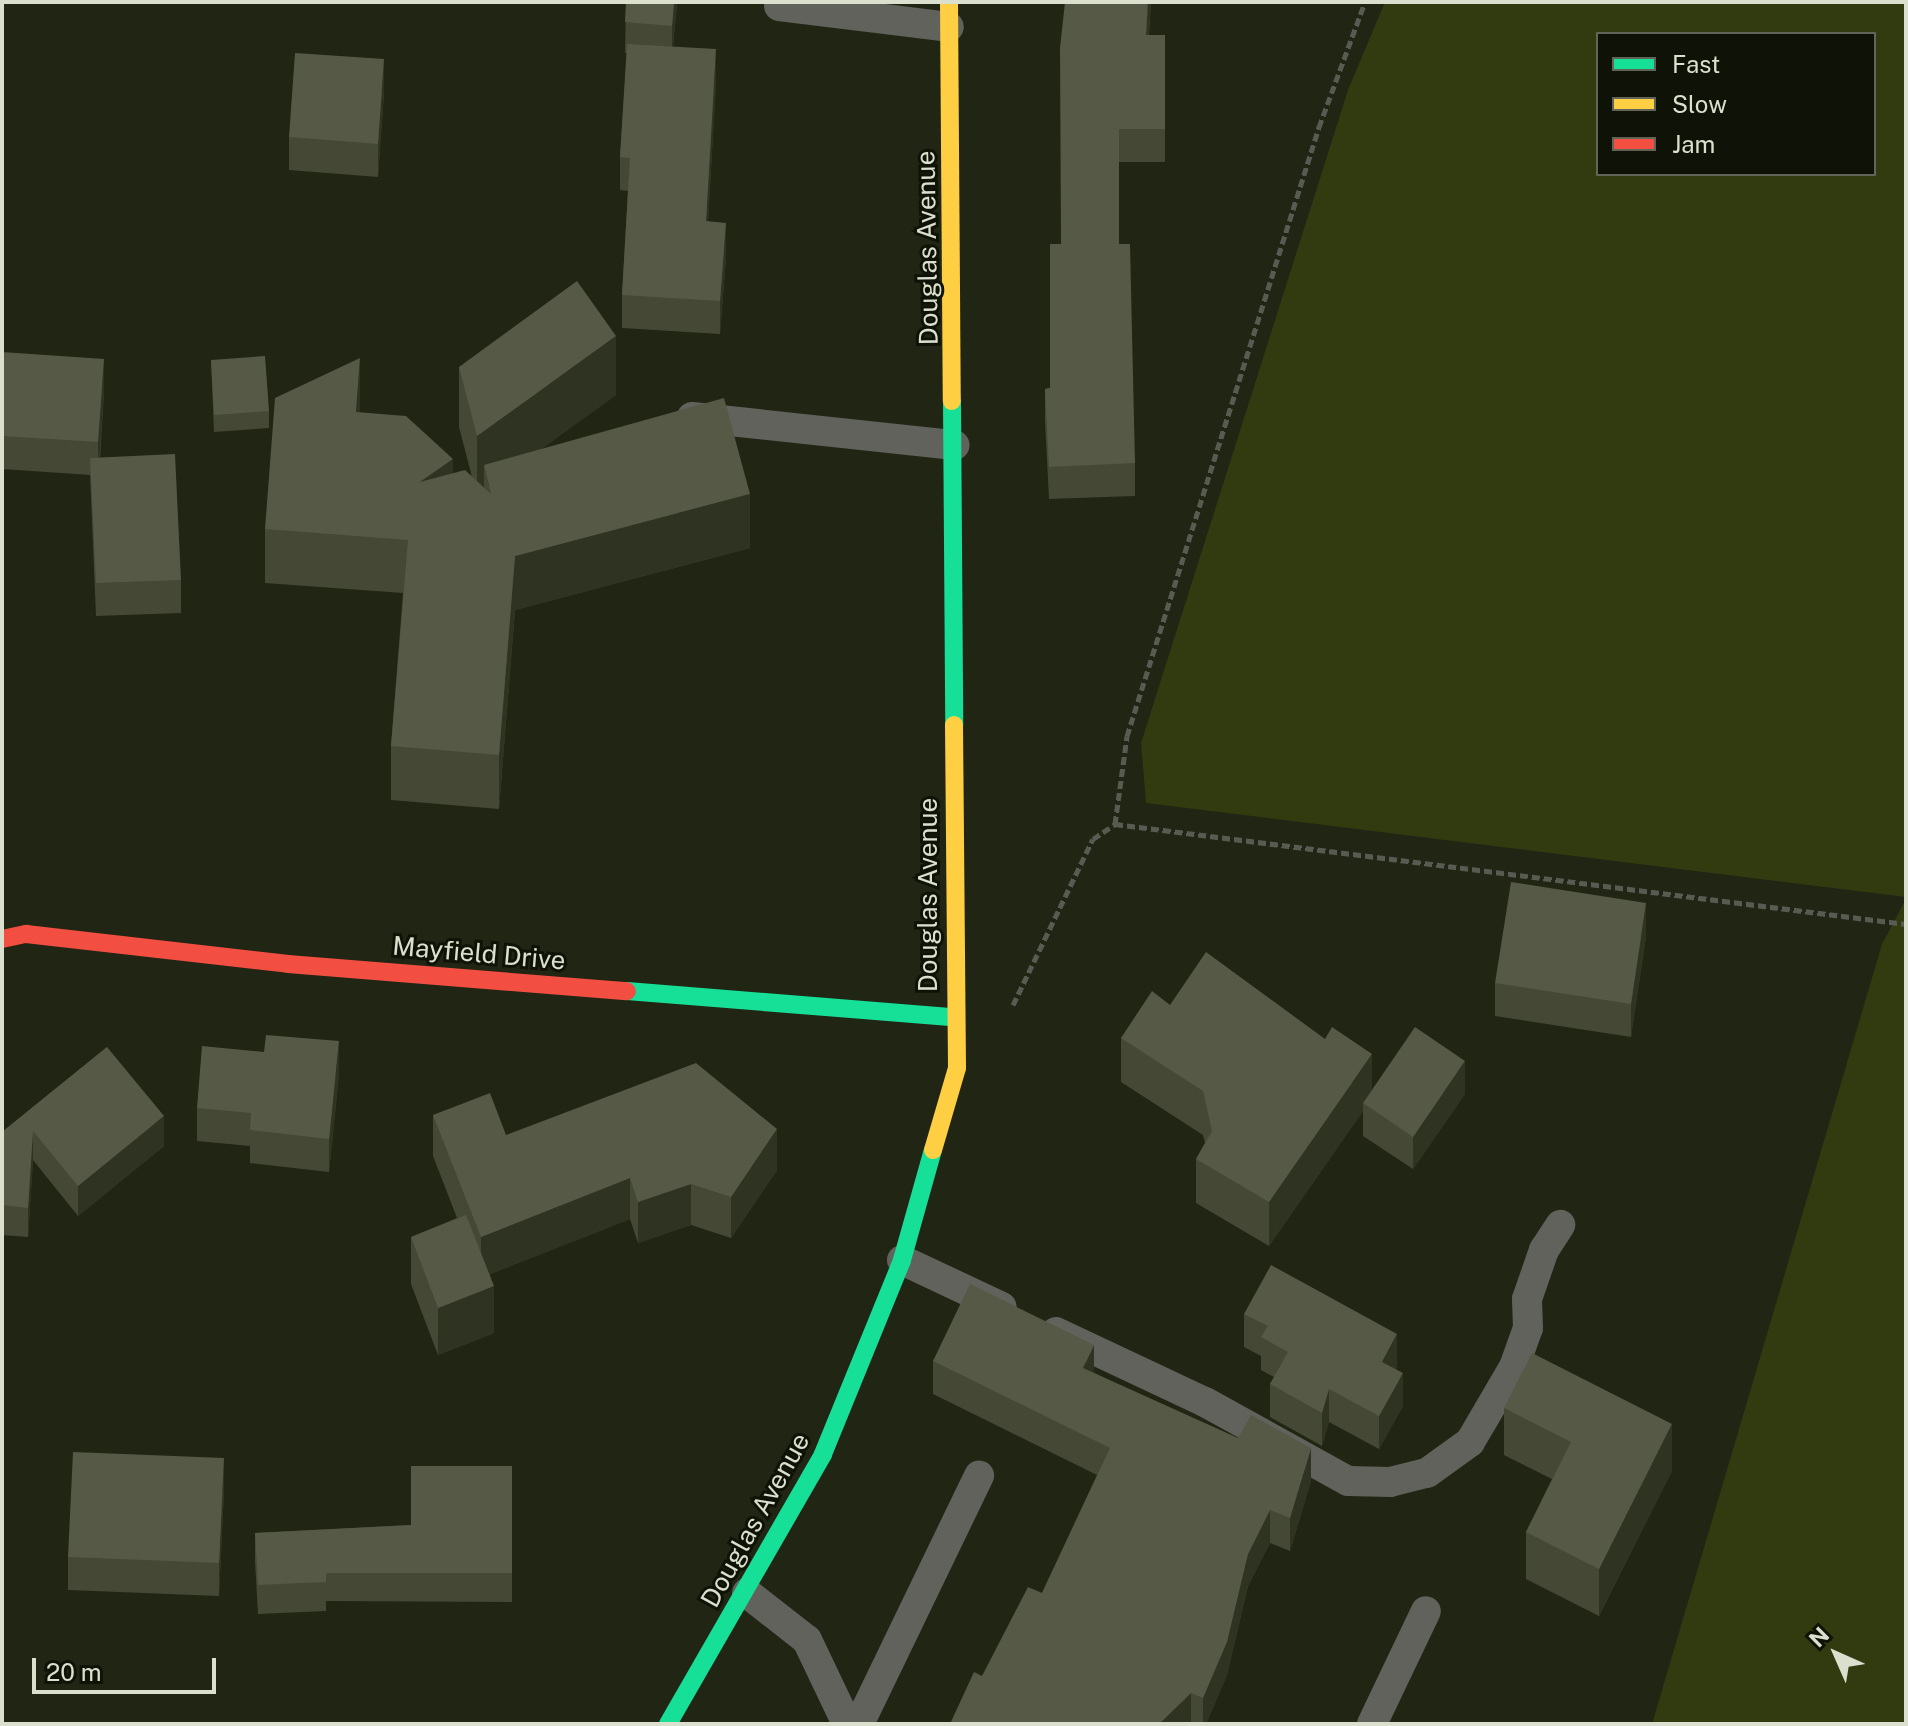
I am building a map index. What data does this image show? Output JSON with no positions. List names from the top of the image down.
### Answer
{
  "streets": {
    "street": ["Douglas Avenue", "Mayfield Drive"]
  },
  "crossings": [
    ["Douglas Avenue", "Mayfield Drive"]
  ],
  "legend": ["Fast", "Slow", "Jam"],
  "scale_bar": "20 m",
  "north": "top left"
}
